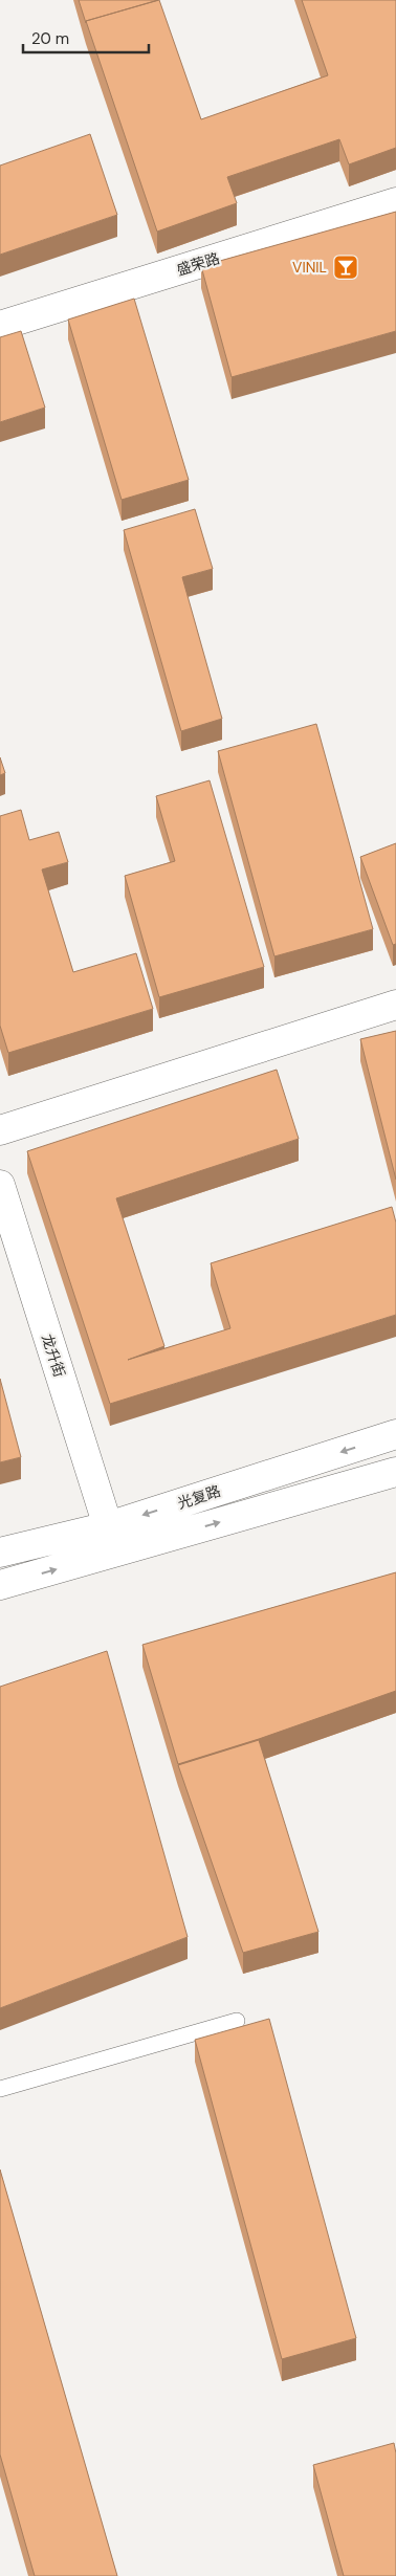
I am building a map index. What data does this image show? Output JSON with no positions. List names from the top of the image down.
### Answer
{
  "streets": {
    "street": ["盛荣路", "龙升街", "光复路"]
  },
  "crossings": [
    ["龙升街", "光复路"]
  ],
  "places": {
    "bar": ["VINIL"]
  },
  "scale_bar": "20 m"
}
